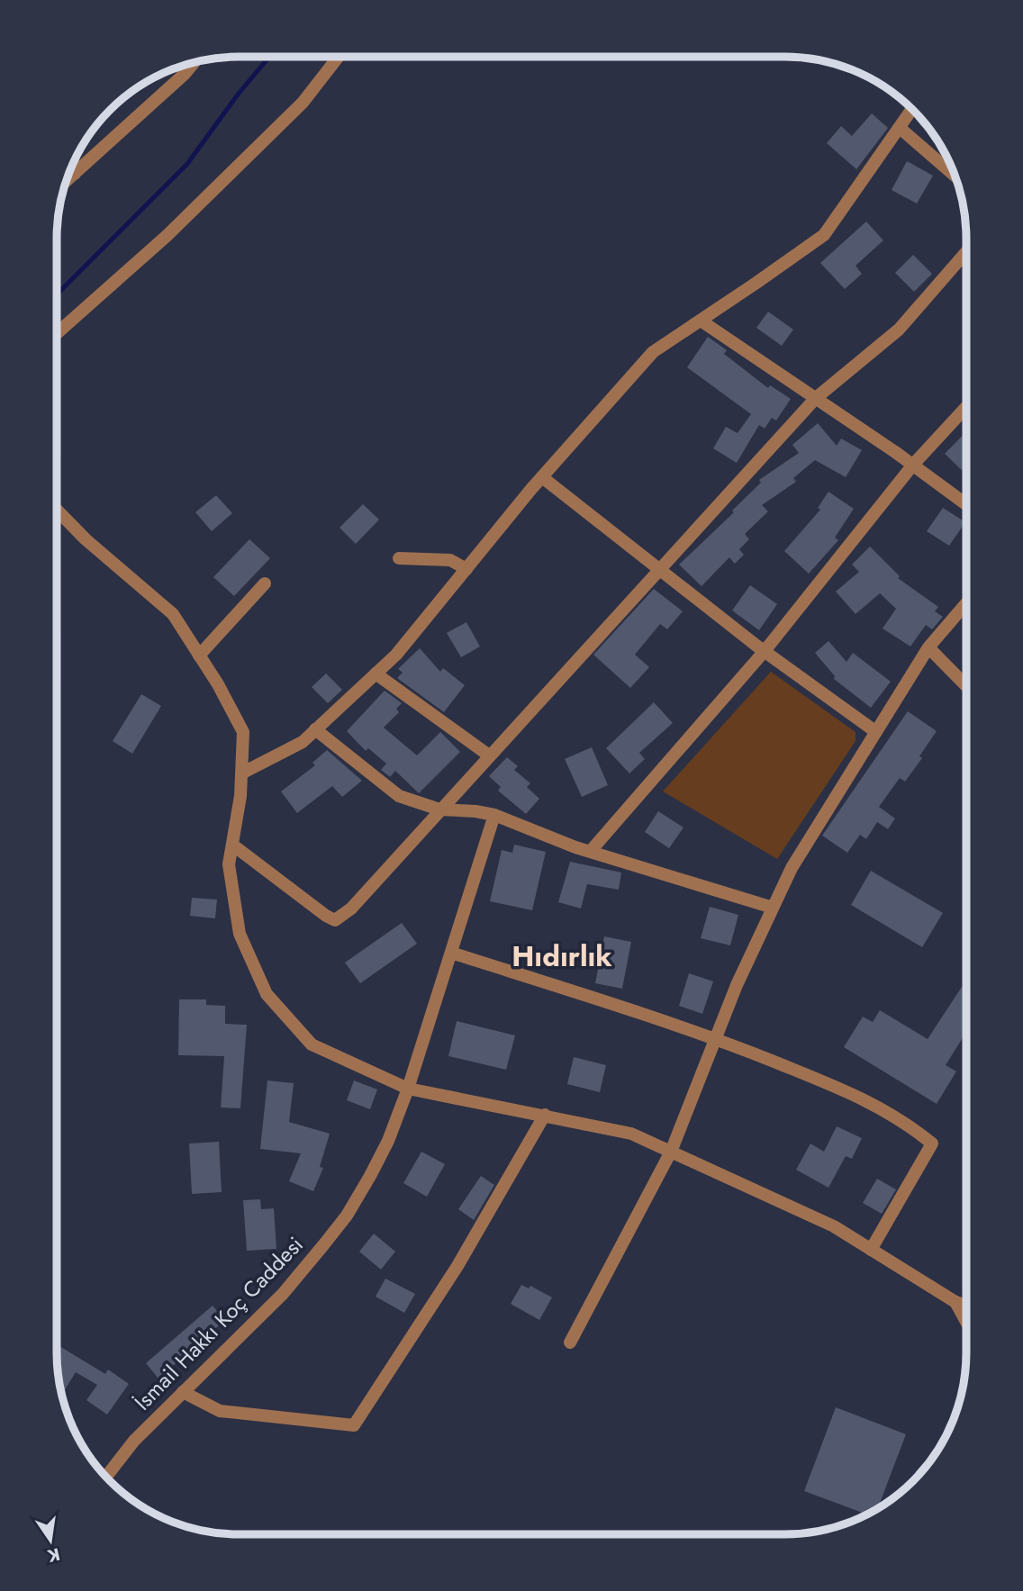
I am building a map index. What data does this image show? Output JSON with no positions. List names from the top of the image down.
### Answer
{
  "streets": {
    "street": ["İsmail Hakkı Koç Caddesi"]
  },
  "districts": ["Hıdırlık"],
  "north": "bottom"
}
